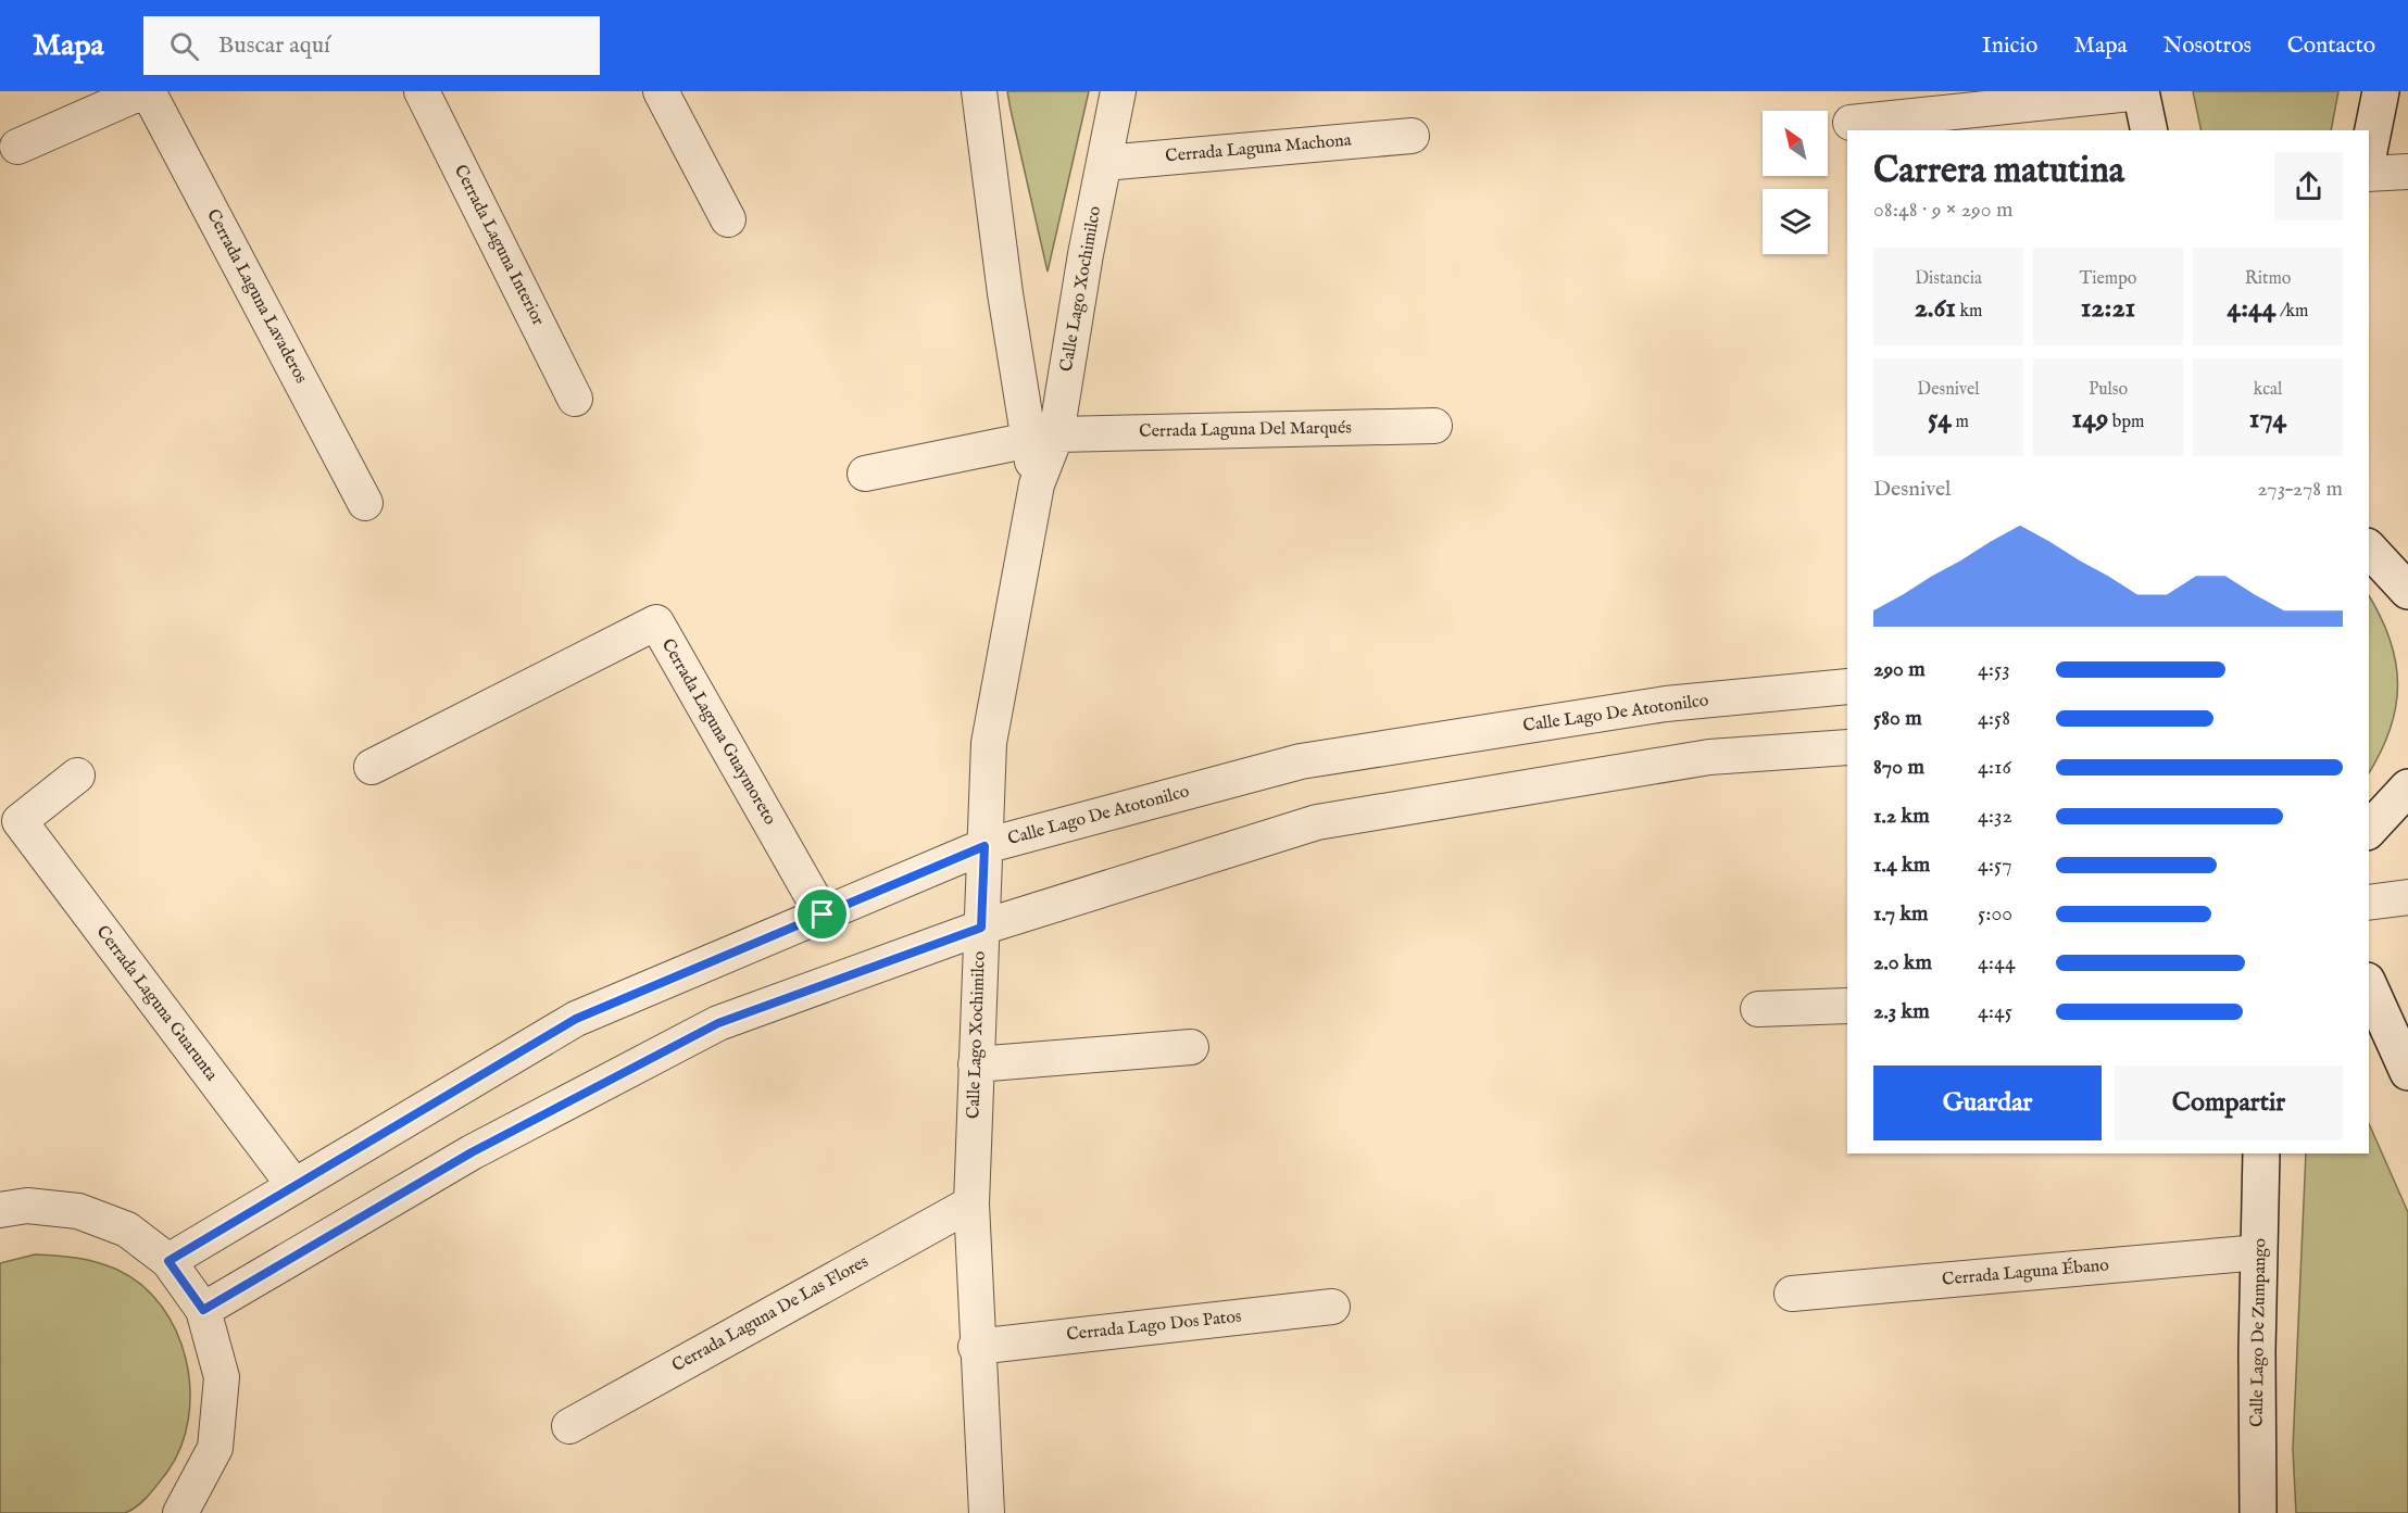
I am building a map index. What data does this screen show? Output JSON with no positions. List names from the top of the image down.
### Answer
{
  "streets": {
    "street": [
      "Cerrada Laguna Machona",
      "Cerrada Laguna Interior",
      "Calle Lago Xochimilco",
      "Cerrada Laguna Lavaderos",
      "Cerrada Laguna Del Marqués",
      "Calle Lago De Atotonilco",
      "Cerrada Laguna Guaymoreto",
      "Cerrada Laguna Guarunta",
      "Cerrada Laguna Ébano",
      "Cerrada Laguna De Las Flores",
      "Cerrada Lago Dos Patos",
      "Calle Lago De Zumpango"
    ]
  },
  "crossings": [
    ["Cerrada Laguna Machona", "Calle Lago Xochimilco"],
    ["Calle Lago Xochimilco", "Cerrada Laguna Del Marqués"],
    ["Calle Lago Xochimilco", "Calle Lago De Atotonilco"],
    ["Calle Lago Xochimilco", "Cerrada Laguna De Las Flores"],
    ["Calle Lago Xochimilco", "Cerrada Lago Dos Patos"],
    ["Calle Lago De Atotonilco", "Cerrada Laguna Guaymoreto"],
    ["Calle Lago De Atotonilco", "Cerrada Laguna Guarunta"],
    ["Cerrada Laguna Ébano", "Calle Lago De Zumpango"]
  ],
  "north": "top left",
  "page": {
    "header": "Mapa",
    "search": "Buscar aquí",
    "nav": [
      "Inicio",
      "Mapa",
      "Nosotros",
      "Contacto"
    ],
    "heading": ["Carrera matutina", "08:48 · 9 × 290 m"],
    "stats": [
      ["Distancia", "2.61 km"],
      ["Tiempo", "12:21"],
      ["Ritmo", "4:44 /km"],
      ["Desnivel", "54 m"],
      ["Pulso", "149 bpm"],
      ["kcal", "174"]
    ],
    "chart": ["Desnivel", "273–278 m"],
    "list": [
      {
        "name": "290 m",
        "note": "4:53"
      },
      {
        "name": "580 m",
        "note": "4:58"
      },
      {
        "name": "870 m",
        "note": "4:16"
      },
      {
        "name": "1.2 km",
        "note": "4:32"
      },
      {
        "name": "1.4 km",
        "note": "4:57"
      },
      {
        "name": "1.7 km",
        "note": "5:00"
      },
      {
        "name": "2.0 km",
        "note": "4:44"
      },
      {
        "name": "2.3 km",
        "note": "4:45"
      }
    ],
    "buttons": ["Guardar", "Compartir"]
  }
}
